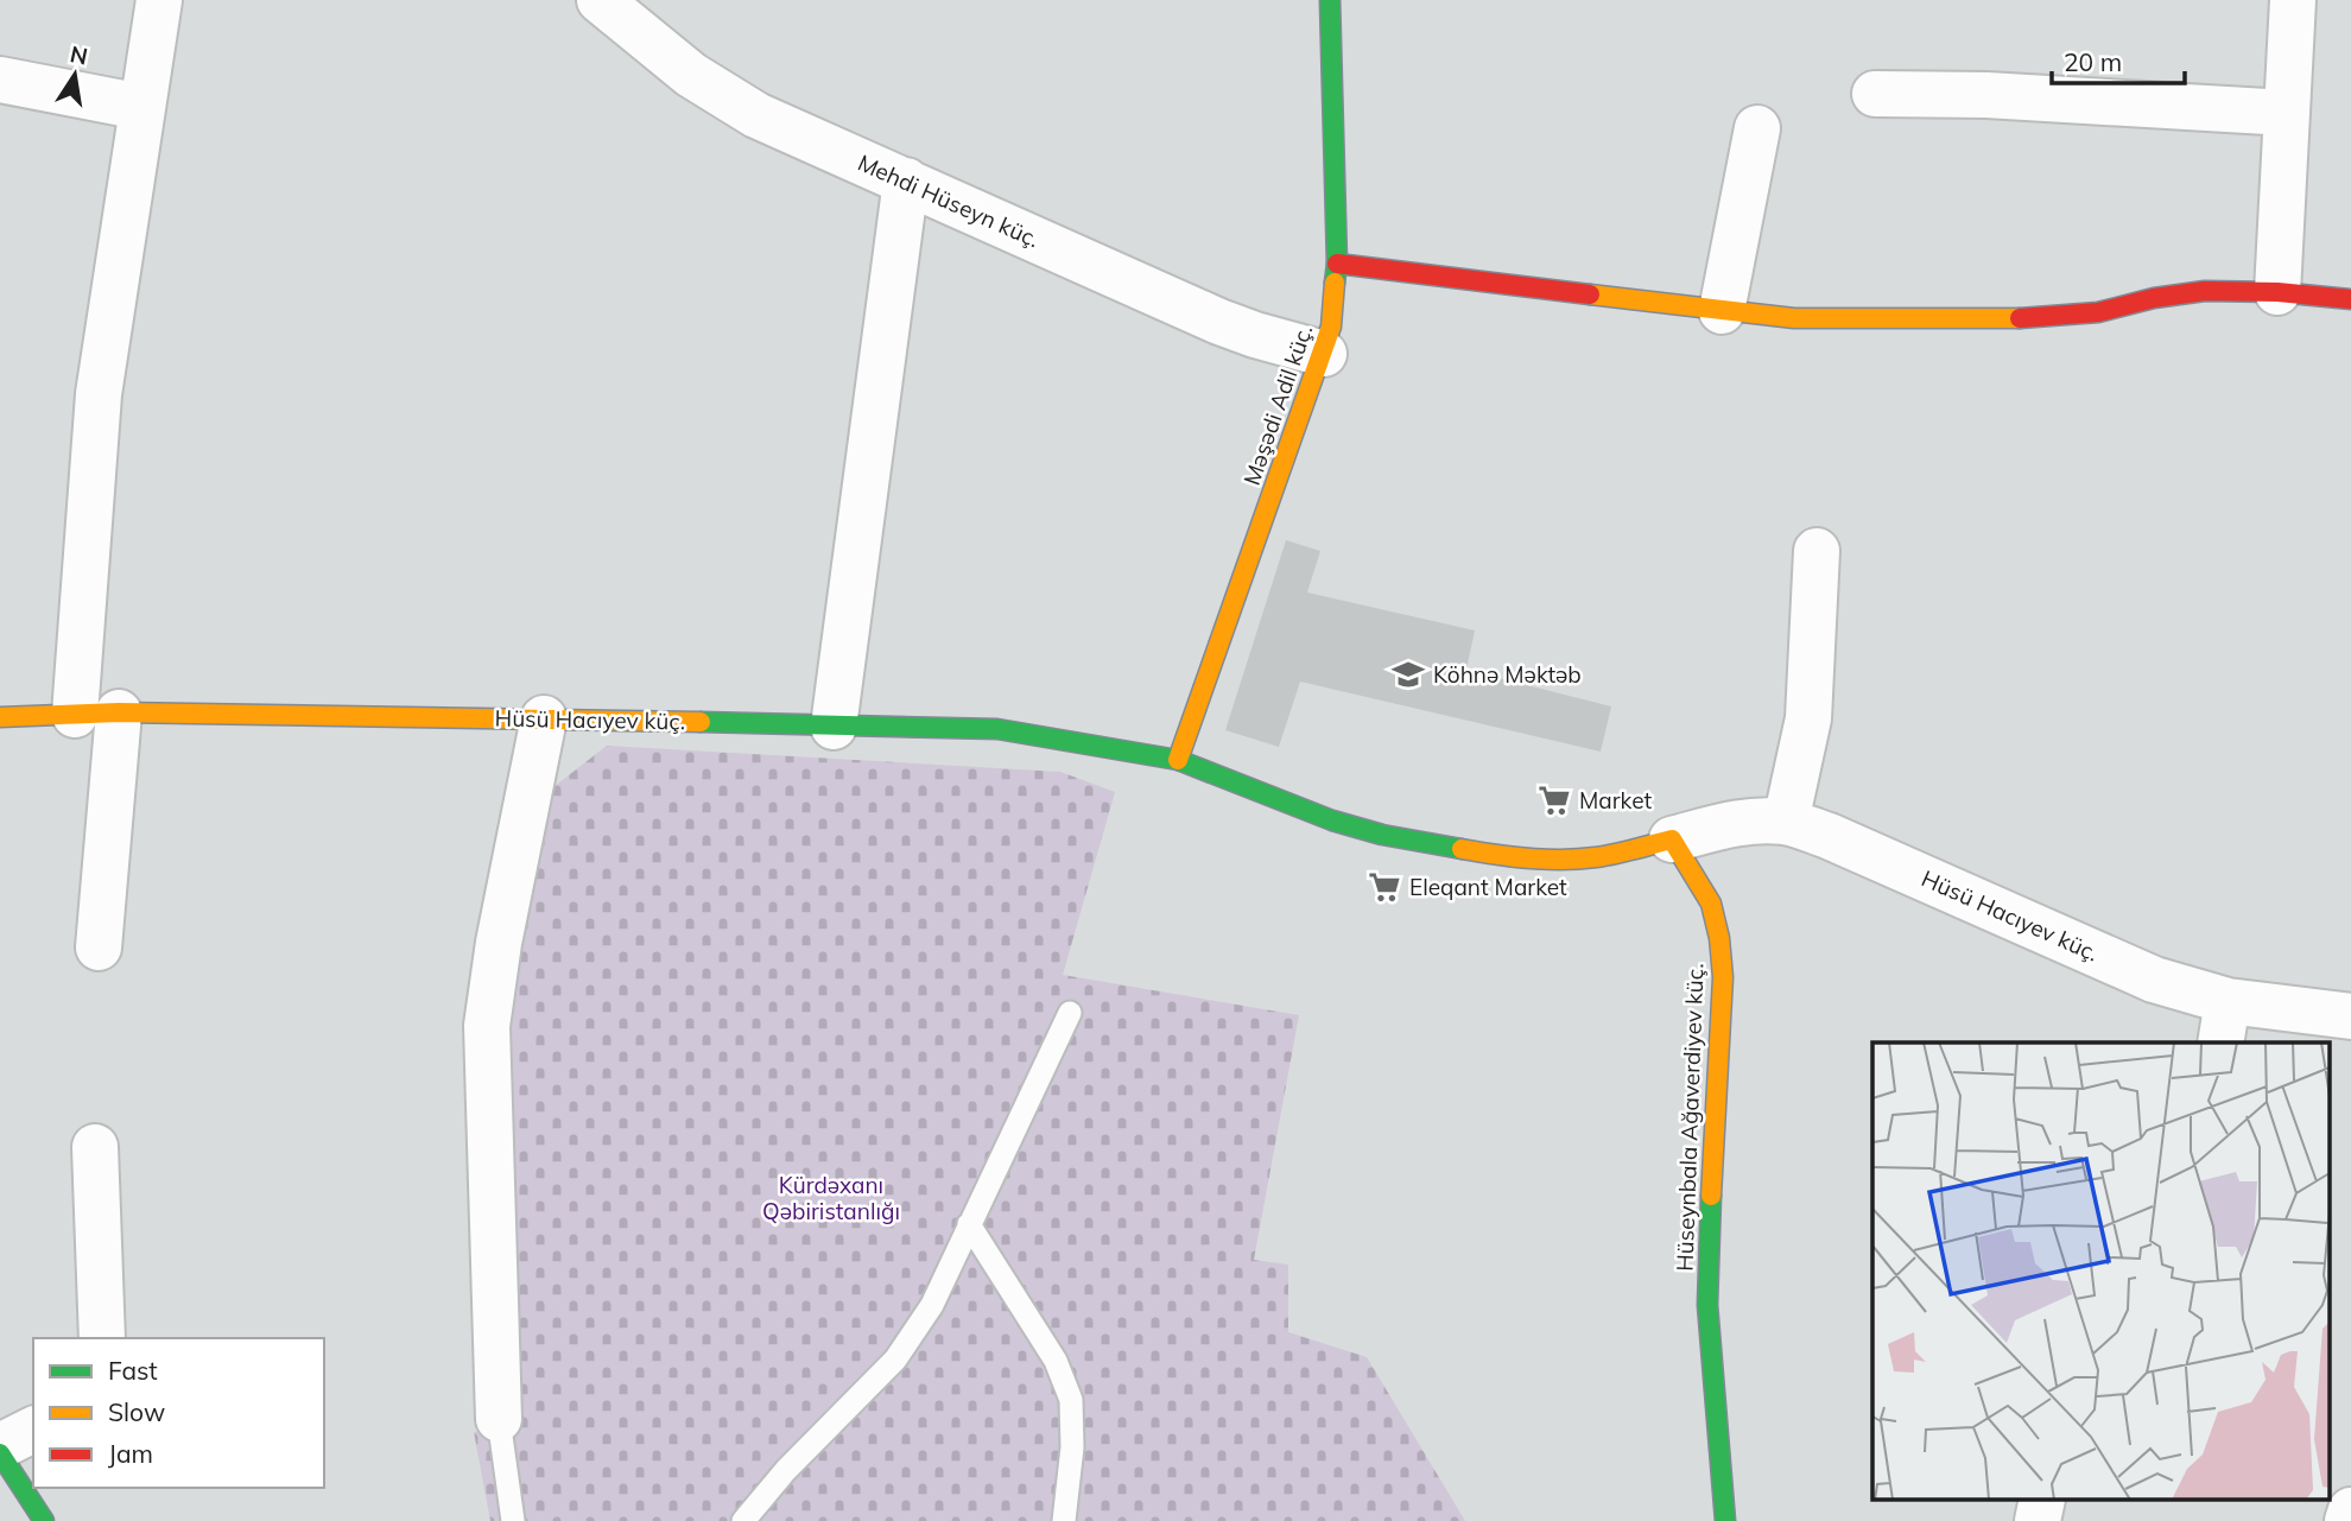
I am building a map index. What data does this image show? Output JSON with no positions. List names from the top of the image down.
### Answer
{
  "streets": {
    "street": [
      "Mehdi Hüseyn küç.",
      "Məşədi Adil küç.",
      "Hüsü Hacıyev küç.",
      "Hüseynbala Ağaverdiyev küç."
    ]
  },
  "crossings": [
    ["Mehdi Hüseyn küç.", "Məşədi Adil küç."],
    ["Məşədi Adil küç.", "Hüsü Hacıyev küç."],
    ["Hüsü Hacıyev küç.", "Hüseynbala Ağaverdiyev küç."]
  ],
  "parks": ["Kürdəxanı Qəbiristanlığı"],
  "places": {
    "school or university": ["Köhnə Məktəb"],
    "supermarket": ["Market", "Eleqant Market"]
  },
  "legend": ["Fast", "Slow", "Jam"],
  "scale_bar": "20 m",
  "north": "top"
}
